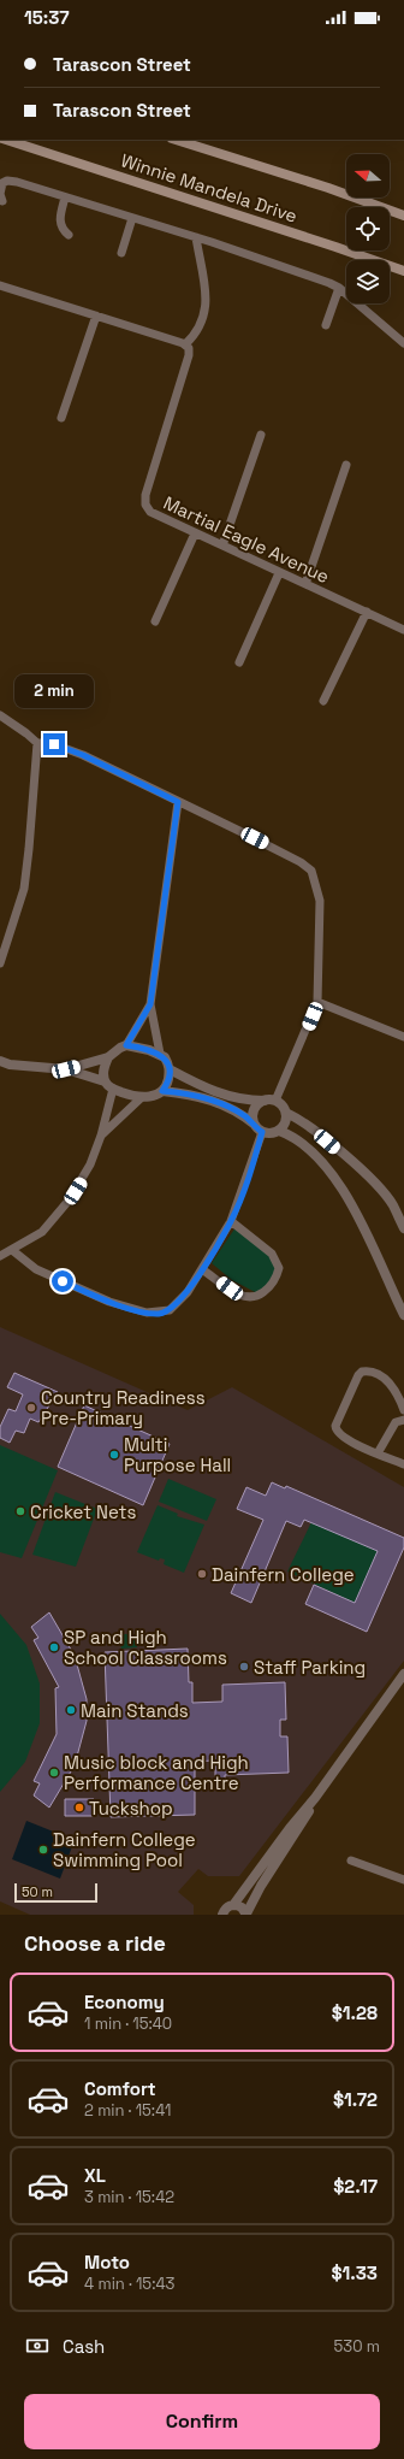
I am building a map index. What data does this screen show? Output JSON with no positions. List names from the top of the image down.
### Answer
{
  "streets": {
    "main road": ["Winnie Mandela Drive"],
    "street": ["Martial Eagle Avenue"]
  },
  "places": [
    "Country Readiness Pre-Primary",
    "Multi Purpose Hall",
    "Cricket Nets",
    "Dainfern College",
    "SP and High School Classrooms",
    "Staff Parking",
    "Main Stands",
    "Music block and High Performance Centre",
    "Tuckshop",
    "Dainfern College Swimming Pool"
  ],
  "scale_bar": "50 m",
  "north": "left",
  "page": {
    "status": "15:37",
    "banner": ["Tarascon Street", "Tarascon Street"],
    "bubble": "2 min",
    "scale": "50 m",
    "heading": "Choose a ride",
    "list": [
      {
        "name": "Economy",
        "note": "1 min · 15:40",
        "value": "$1.28"
      },
      {
        "name": "Comfort",
        "note": "2 min · 15:41",
        "value": "$1.72"
      },
      {
        "name": "XL",
        "note": "3 min · 15:42",
        "value": "$2.17"
      },
      {
        "name": "Moto",
        "note": "4 min · 15:43",
        "value": "$1.33"
      }
    ],
    "pay": ["Cash", "530 m"],
    "buttons": "Confirm"
  }
}
